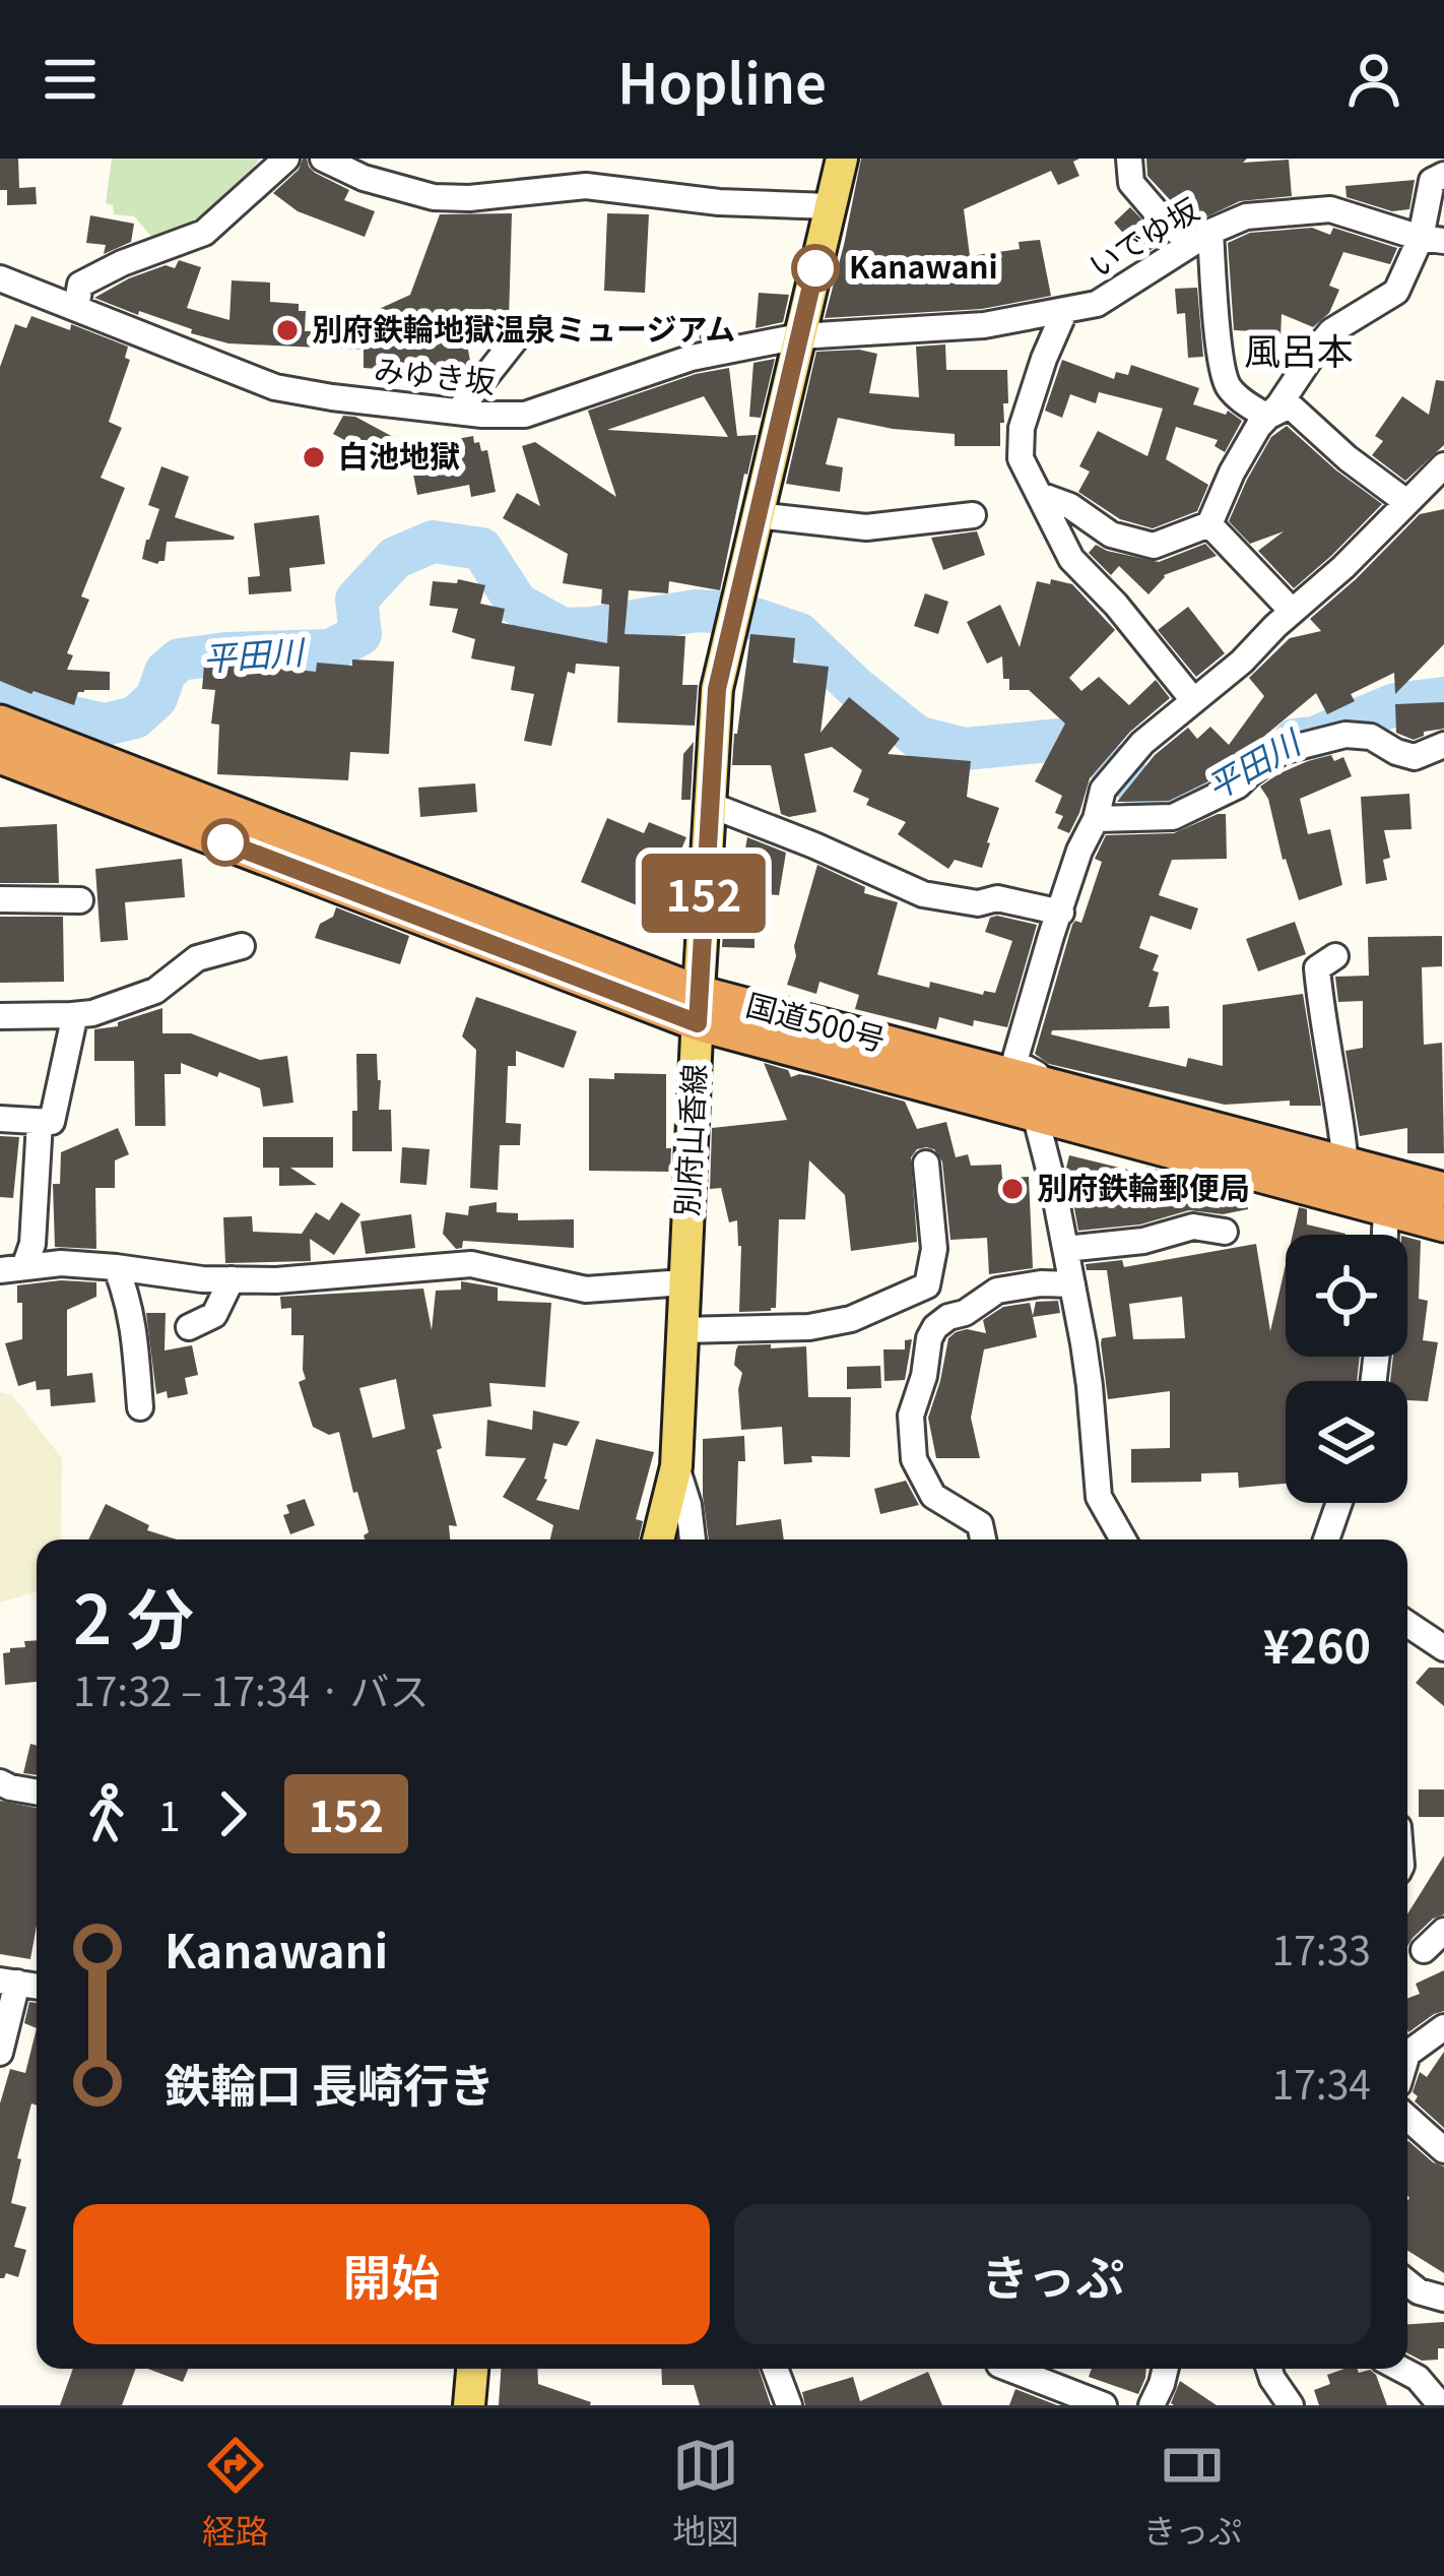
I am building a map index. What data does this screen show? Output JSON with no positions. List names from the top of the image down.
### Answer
{
  "streets": {
    "highway": ["国道500号"],
    "main road": ["別府山香線"],
    "street": ["いでゆ坂", "みゆき坂"]
  },
  "crossings": [
    ["いでゆ坂", "みゆき坂"],
    ["いでゆ坂", "別府山香線"],
    ["みゆき坂", "別府山香線"],
    ["国道500号", "別府山香線"]
  ],
  "districts": ["風呂本"],
  "water": ["平田川"],
  "places": [
    "Kanawani",
    "別府鉄輪地獄温泉ミュージアム",
    "白池地獄",
    "別府鉄輪郵便局"
  ],
  "lines": ["bus line 152"],
  "page": {
    "header": "Hopline",
    "on_map": "152",
    "heading": ["2 分", "17:32 – 17:34 · バス", "¥260"],
    "legs": ["1", "152"],
    "list": [
      {
        "name": "Kanawani",
        "value": "17:33"
      },
      {
        "name": "鉄輪口 長崎行き",
        "value": "17:34"
      }
    ],
    "buttons": ["開始", "きっぷ"],
    "tabs": ["経路", "地図", "きっぷ"]
  }
}
